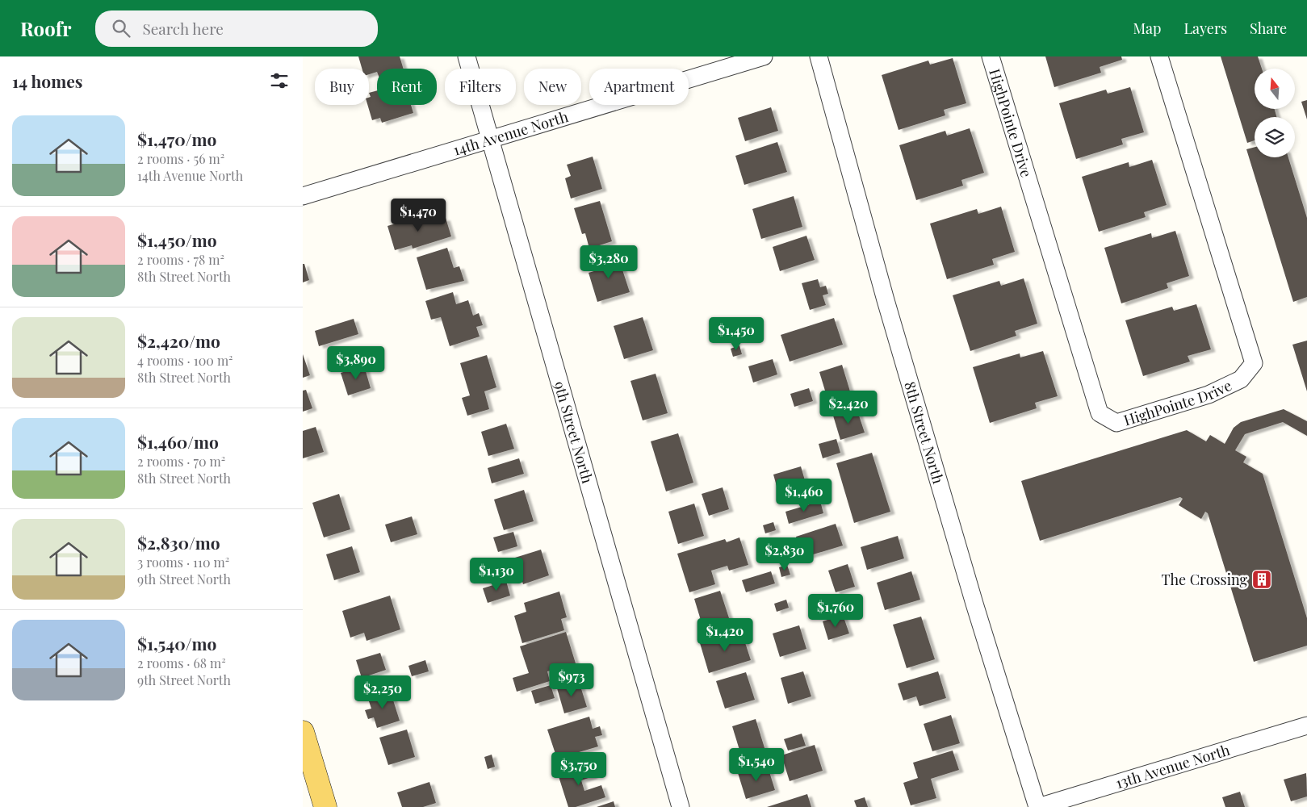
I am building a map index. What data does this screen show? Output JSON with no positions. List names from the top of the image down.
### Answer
{
  "streets": {
    "street": [
      "HighPointe Drive",
      "14th Avenue North",
      "9th Street North",
      "8th Street North",
      "13th Avenue North"
    ]
  },
  "crossings": [
    ["14th Avenue North", "9th Street North"],
    ["8th Street North", "13th Avenue North"]
  ],
  "places": {
    "building": ["The Crossing"]
  },
  "north": "top",
  "page": {
    "header": "Roofr",
    "search": "Search here",
    "nav": ["Map", "Layers", "Share"],
    "heading": "14 homes",
    "chip": [
      "Buy",
      "Rent",
      "Filters",
      "New",
      "Apartment"
    ],
    "list": [
      {
        "name": "$1,470/mo",
        "note": "2 rooms · 56 m² · 14th Avenue North"
      },
      {
        "name": "$1,450/mo",
        "note": "2 rooms · 78 m² · 8th Street North"
      },
      {
        "name": "$2,420/mo",
        "note": "4 rooms · 100 m² · 8th Street North"
      },
      {
        "name": "$1,460/mo",
        "note": "2 rooms · 70 m² · 8th Street North"
      },
      {
        "name": "$2,830/mo",
        "note": "3 rooms · 110 m² · 9th Street North"
      },
      {
        "name": "$1,540/mo",
        "note": "2 rooms · 68 m² · 9th Street North"
      }
    ],
    "price": [
      "$1,470",
      "$3,280",
      "$1,450",
      "$3,890",
      "$2,420",
      "$1,460",
      "$2,830",
      "$1,130",
      "$1,760",
      "$1,420",
      "$973",
      "$2,250",
      "$1,540",
      "$3,750"
    ]
  }
}
